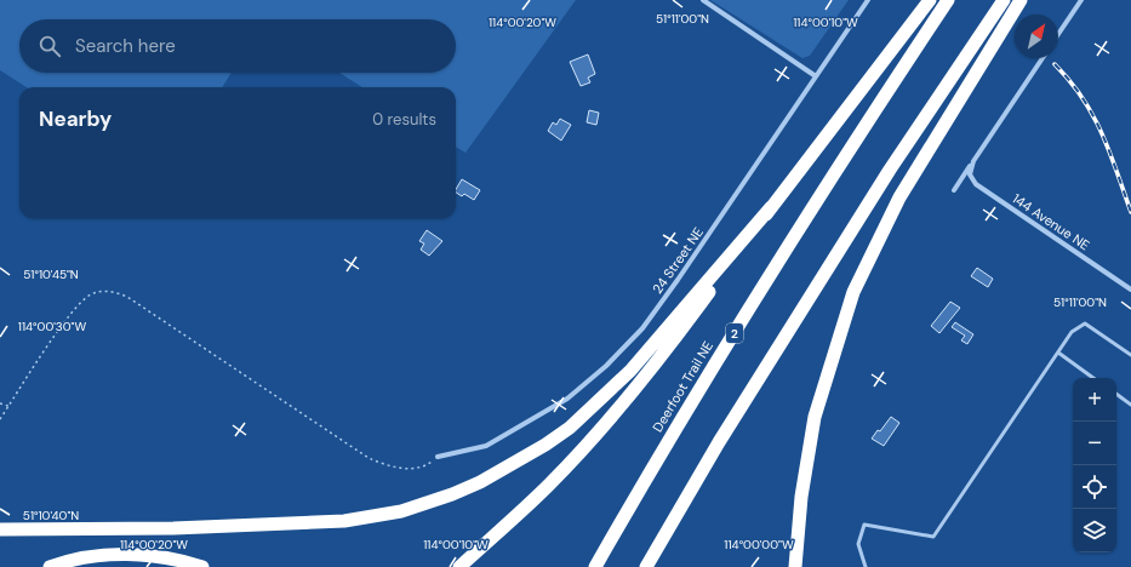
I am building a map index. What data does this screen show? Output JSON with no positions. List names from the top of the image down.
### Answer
{
  "streets": {
    "highway": ["2", "Deerfoot Trail NE"],
    "street": ["144 Avenue NE", "24 Street NE"]
  },
  "north": "top right",
  "page": {
    "search": "Search here",
    "heading": ["Nearby", "0 results"],
    "map_buttons": ["+", "−"]
  },
  "coordinates": [
    "51°11'00\"N",
    "114°00'10\"W",
    "114°00'20\"W",
    "51°10'45\"N",
    "114°00'30\"W",
    "51°10'40\"N",
    "114°00'00\"W"
  ]
}
